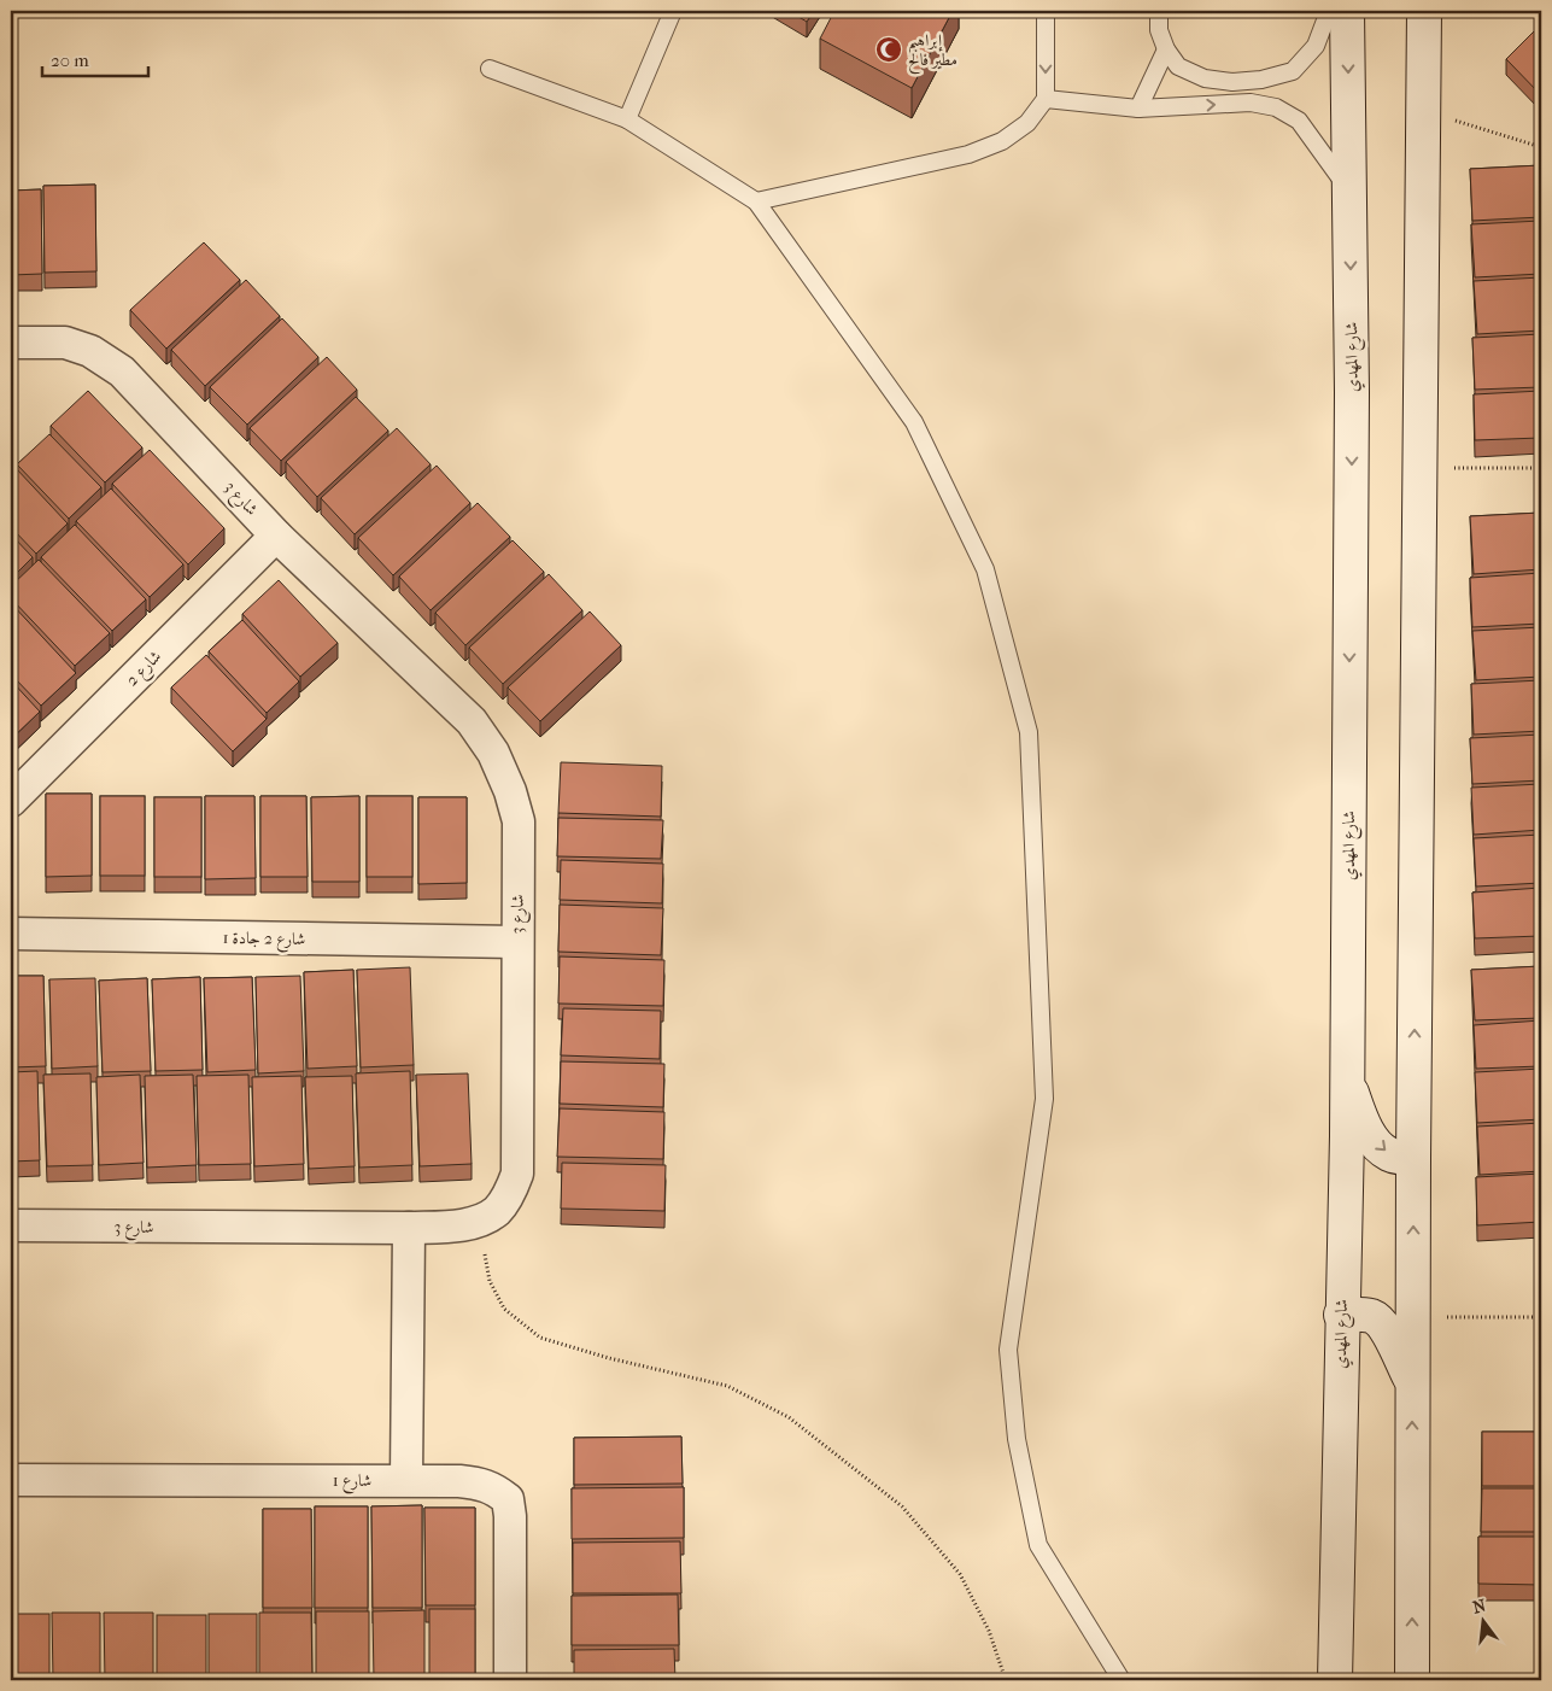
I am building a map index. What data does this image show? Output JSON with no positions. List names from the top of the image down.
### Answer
{
  "streets": {
    "main road": ["شارع المهدي"],
    "street": [
      "شارع 3",
      "شارع 2",
      "شارع 2 جادة 1",
      "شارع 1"
    ]
  },
  "crossings": [
    ["شارع 3", "شارع 2"],
    ["شارع 3", "شارع 2 جادة 1"]
  ],
  "places": {
    "mosque": ["إبراهيم مطير فالح"]
  },
  "scale_bar": "20 m",
  "north": "top"
}
